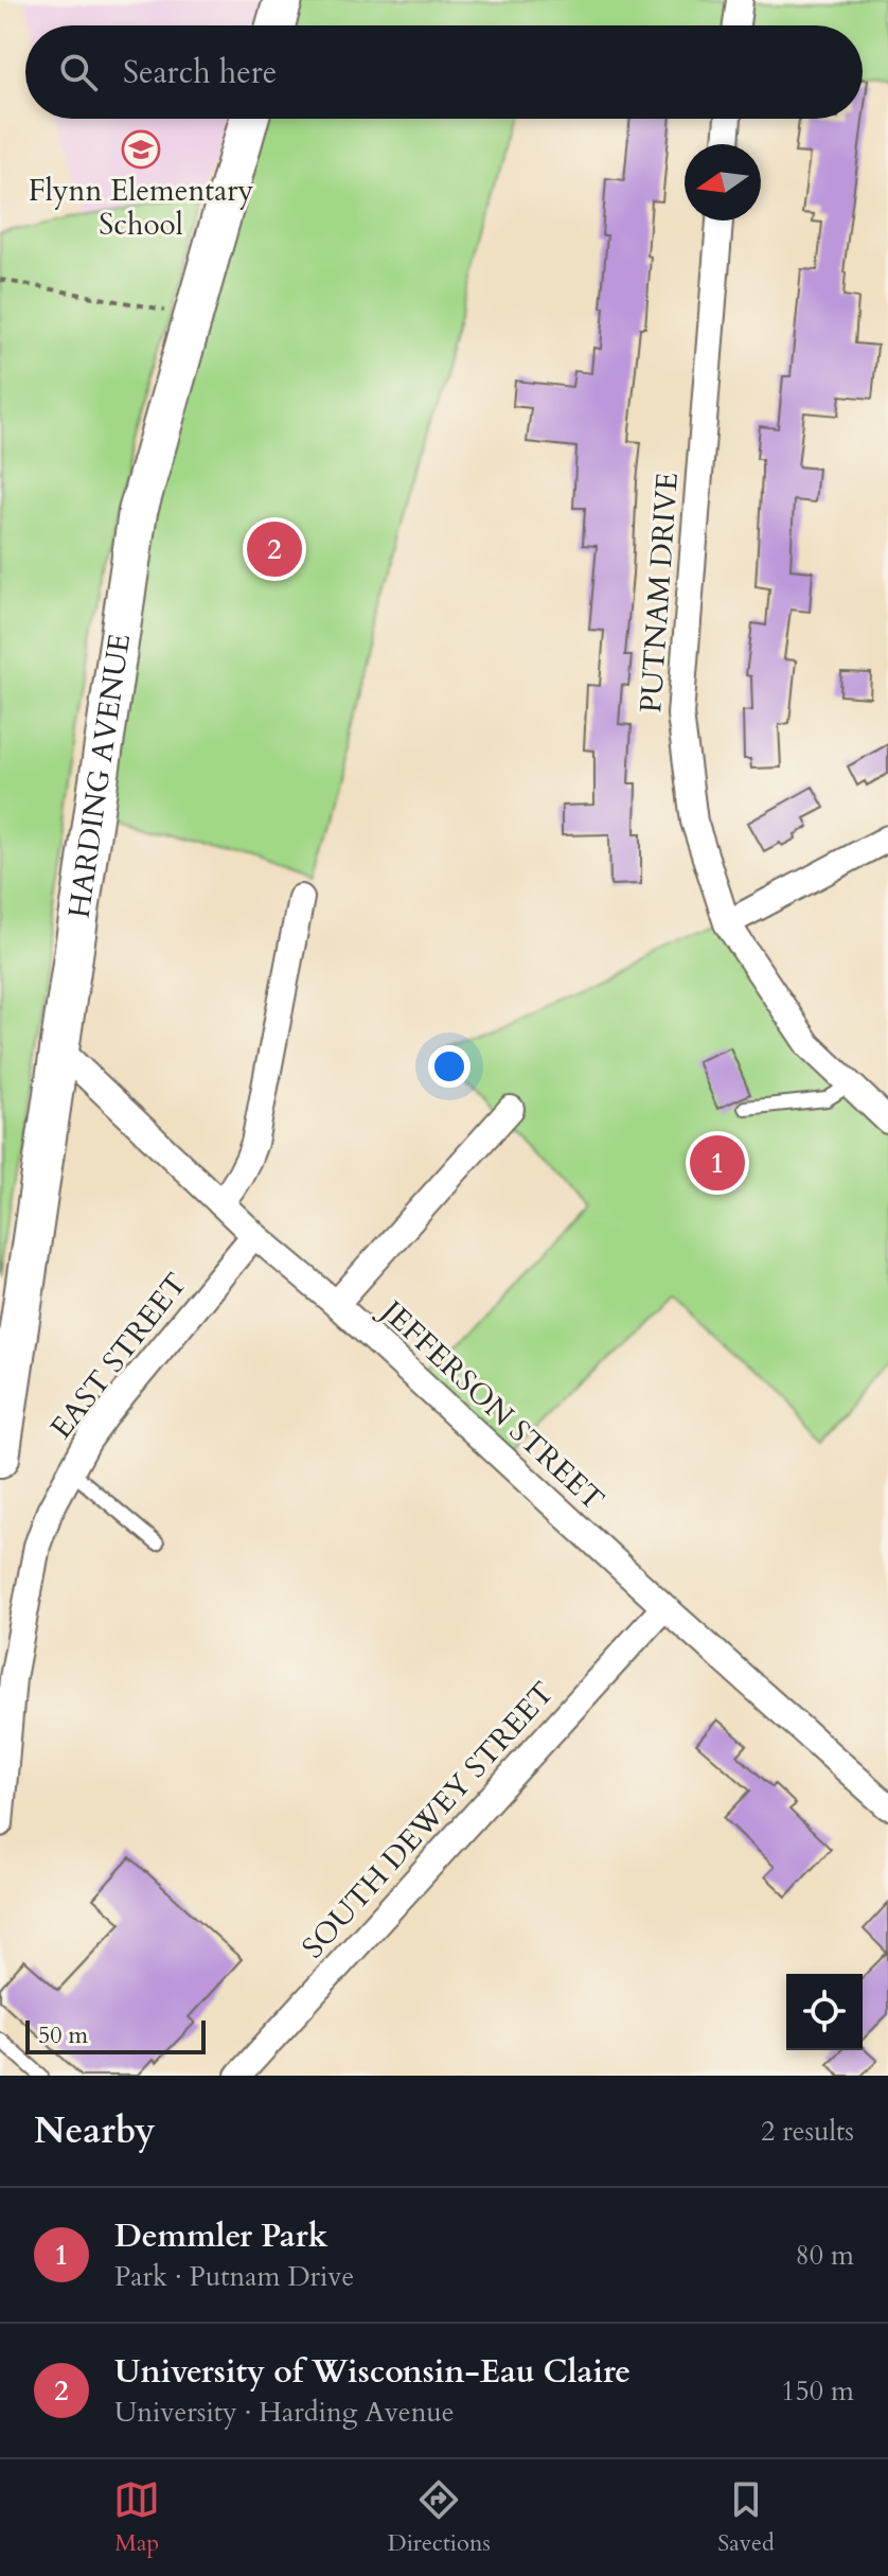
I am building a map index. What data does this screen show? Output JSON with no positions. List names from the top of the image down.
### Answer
{
  "streets": {
    "main road": ["HARDING AVENUE"],
    "street": [
      "PUTNAM DRIVE",
      "EAST STREET",
      "JEFFERSON STREET",
      "SOUTH DEWEY STREET"
    ]
  },
  "crossings": [
    ["HARDING AVENUE", "JEFFERSON STREET"],
    ["EAST STREET", "JEFFERSON STREET"],
    ["JEFFERSON STREET", "SOUTH DEWEY STREET"]
  ],
  "places": {
    "school or university": ["Flynn Elementary School"]
  },
  "scale_bar": "50 m",
  "north": "left",
  "page": {
    "search": "Search here",
    "pins": ["2", "1"],
    "scale": "50 m",
    "heading": ["Nearby", "2 results"],
    "list": [
      {
        "mark": "1",
        "name": "Demmler Park",
        "note": "Park · Putnam Drive",
        "value": "80 m"
      },
      {
        "mark": "2",
        "name": "University of Wisconsin-Eau Claire",
        "note": "University · Harding Avenue",
        "value": "150 m"
      }
    ],
    "nav": ["Map", "Directions", "Saved"]
  }
}
